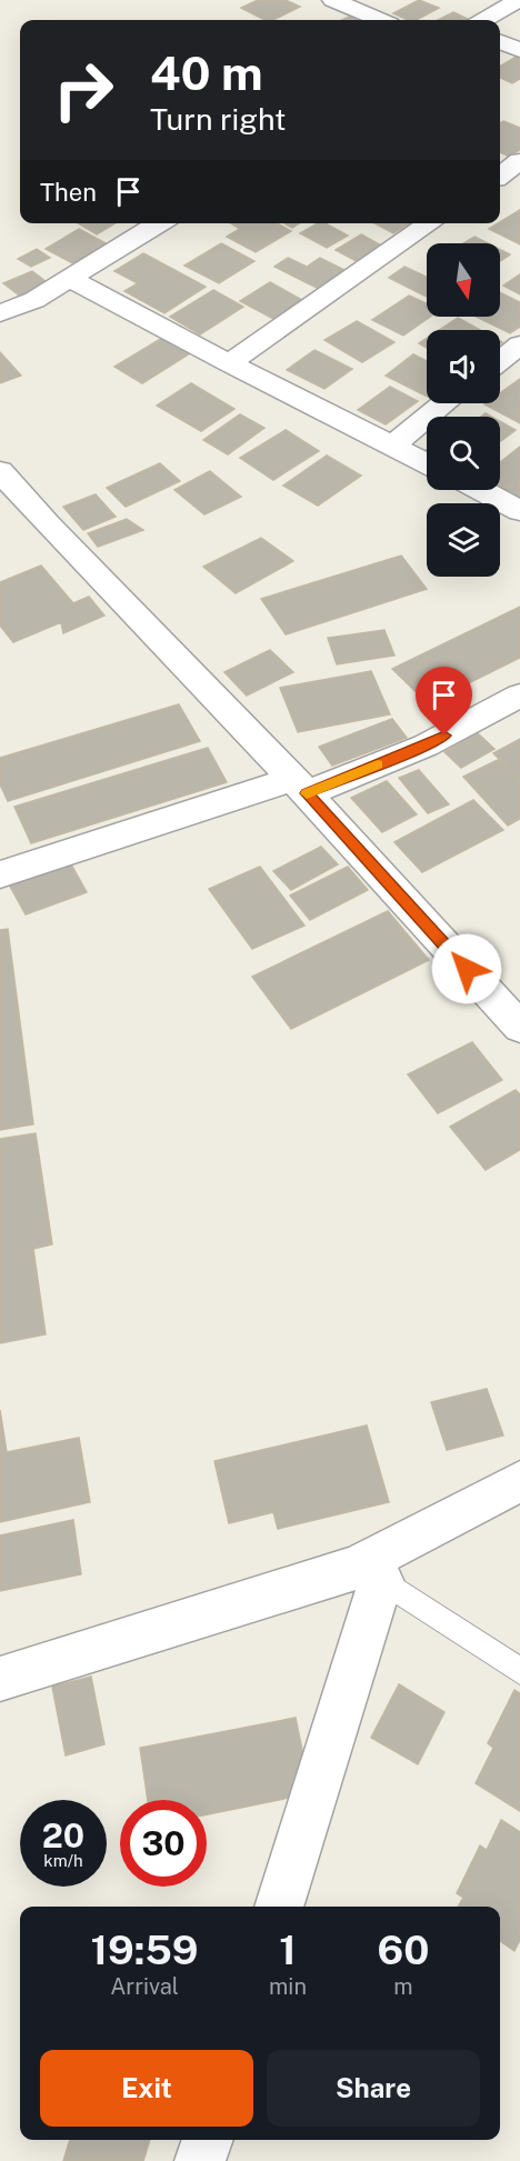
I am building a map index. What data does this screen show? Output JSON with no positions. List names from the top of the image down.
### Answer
{
  "north": "bottom",
  "page": {
    "turn": ["40 m", "Turn right"],
    "then": "Then",
    "speed": "20 km/h",
    "limit": "30",
    "eta": [
      "19:59",
      "Arrival",
      "1",
      "min",
      "60",
      "m"
    ],
    "buttons": ["Exit", "Share"]
  }
}
